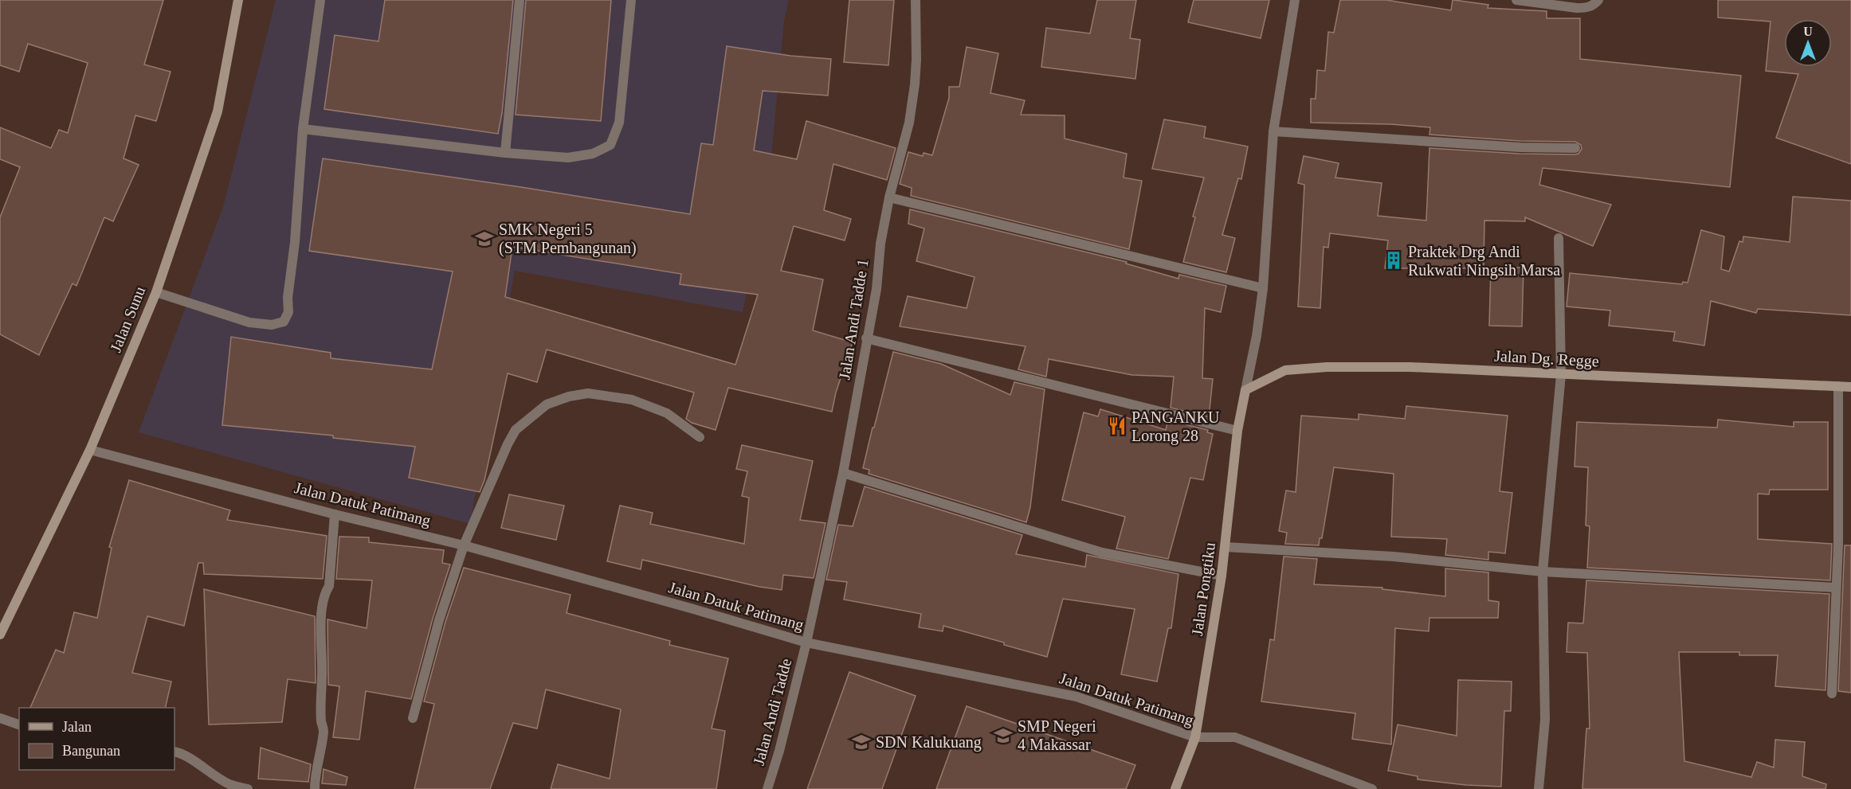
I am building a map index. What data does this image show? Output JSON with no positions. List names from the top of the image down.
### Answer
{
  "streets": {
    "street": [
      "Jalan Sunu",
      "Jalan Andi Tadde 1",
      "Jalan Dg. Regge",
      "Jalan Datuk Patimang",
      "Jalan Pongtiku",
      "Jalan Andi Tadde"
    ]
  },
  "crossings": [
    ["Jalan Sunu", "Jalan Datuk Patimang"],
    ["Jalan Andi Tadde 1", "Jalan Datuk Patimang"],
    ["Jalan Andi Tadde 1", "Jalan Andi Tadde"],
    ["Jalan Dg. Regge", "Jalan Pongtiku"],
    ["Jalan Datuk Patimang", "Jalan Pongtiku"],
    ["Jalan Datuk Patimang", "Jalan Andi Tadde"]
  ],
  "places": {
    "school or university": ["SMK Negeri 5 (STM Pembangunan)", "SMP Negeri 4 Makassar", "SDN Kalukuang"],
    "building": ["Praktek Drg Andi Rukwati Ningsih Marsa"],
    "restaurant": ["PANGANKU Lorong 28"]
  },
  "legend": ["Jalan", "Bangunan"],
  "north": "top"
}
